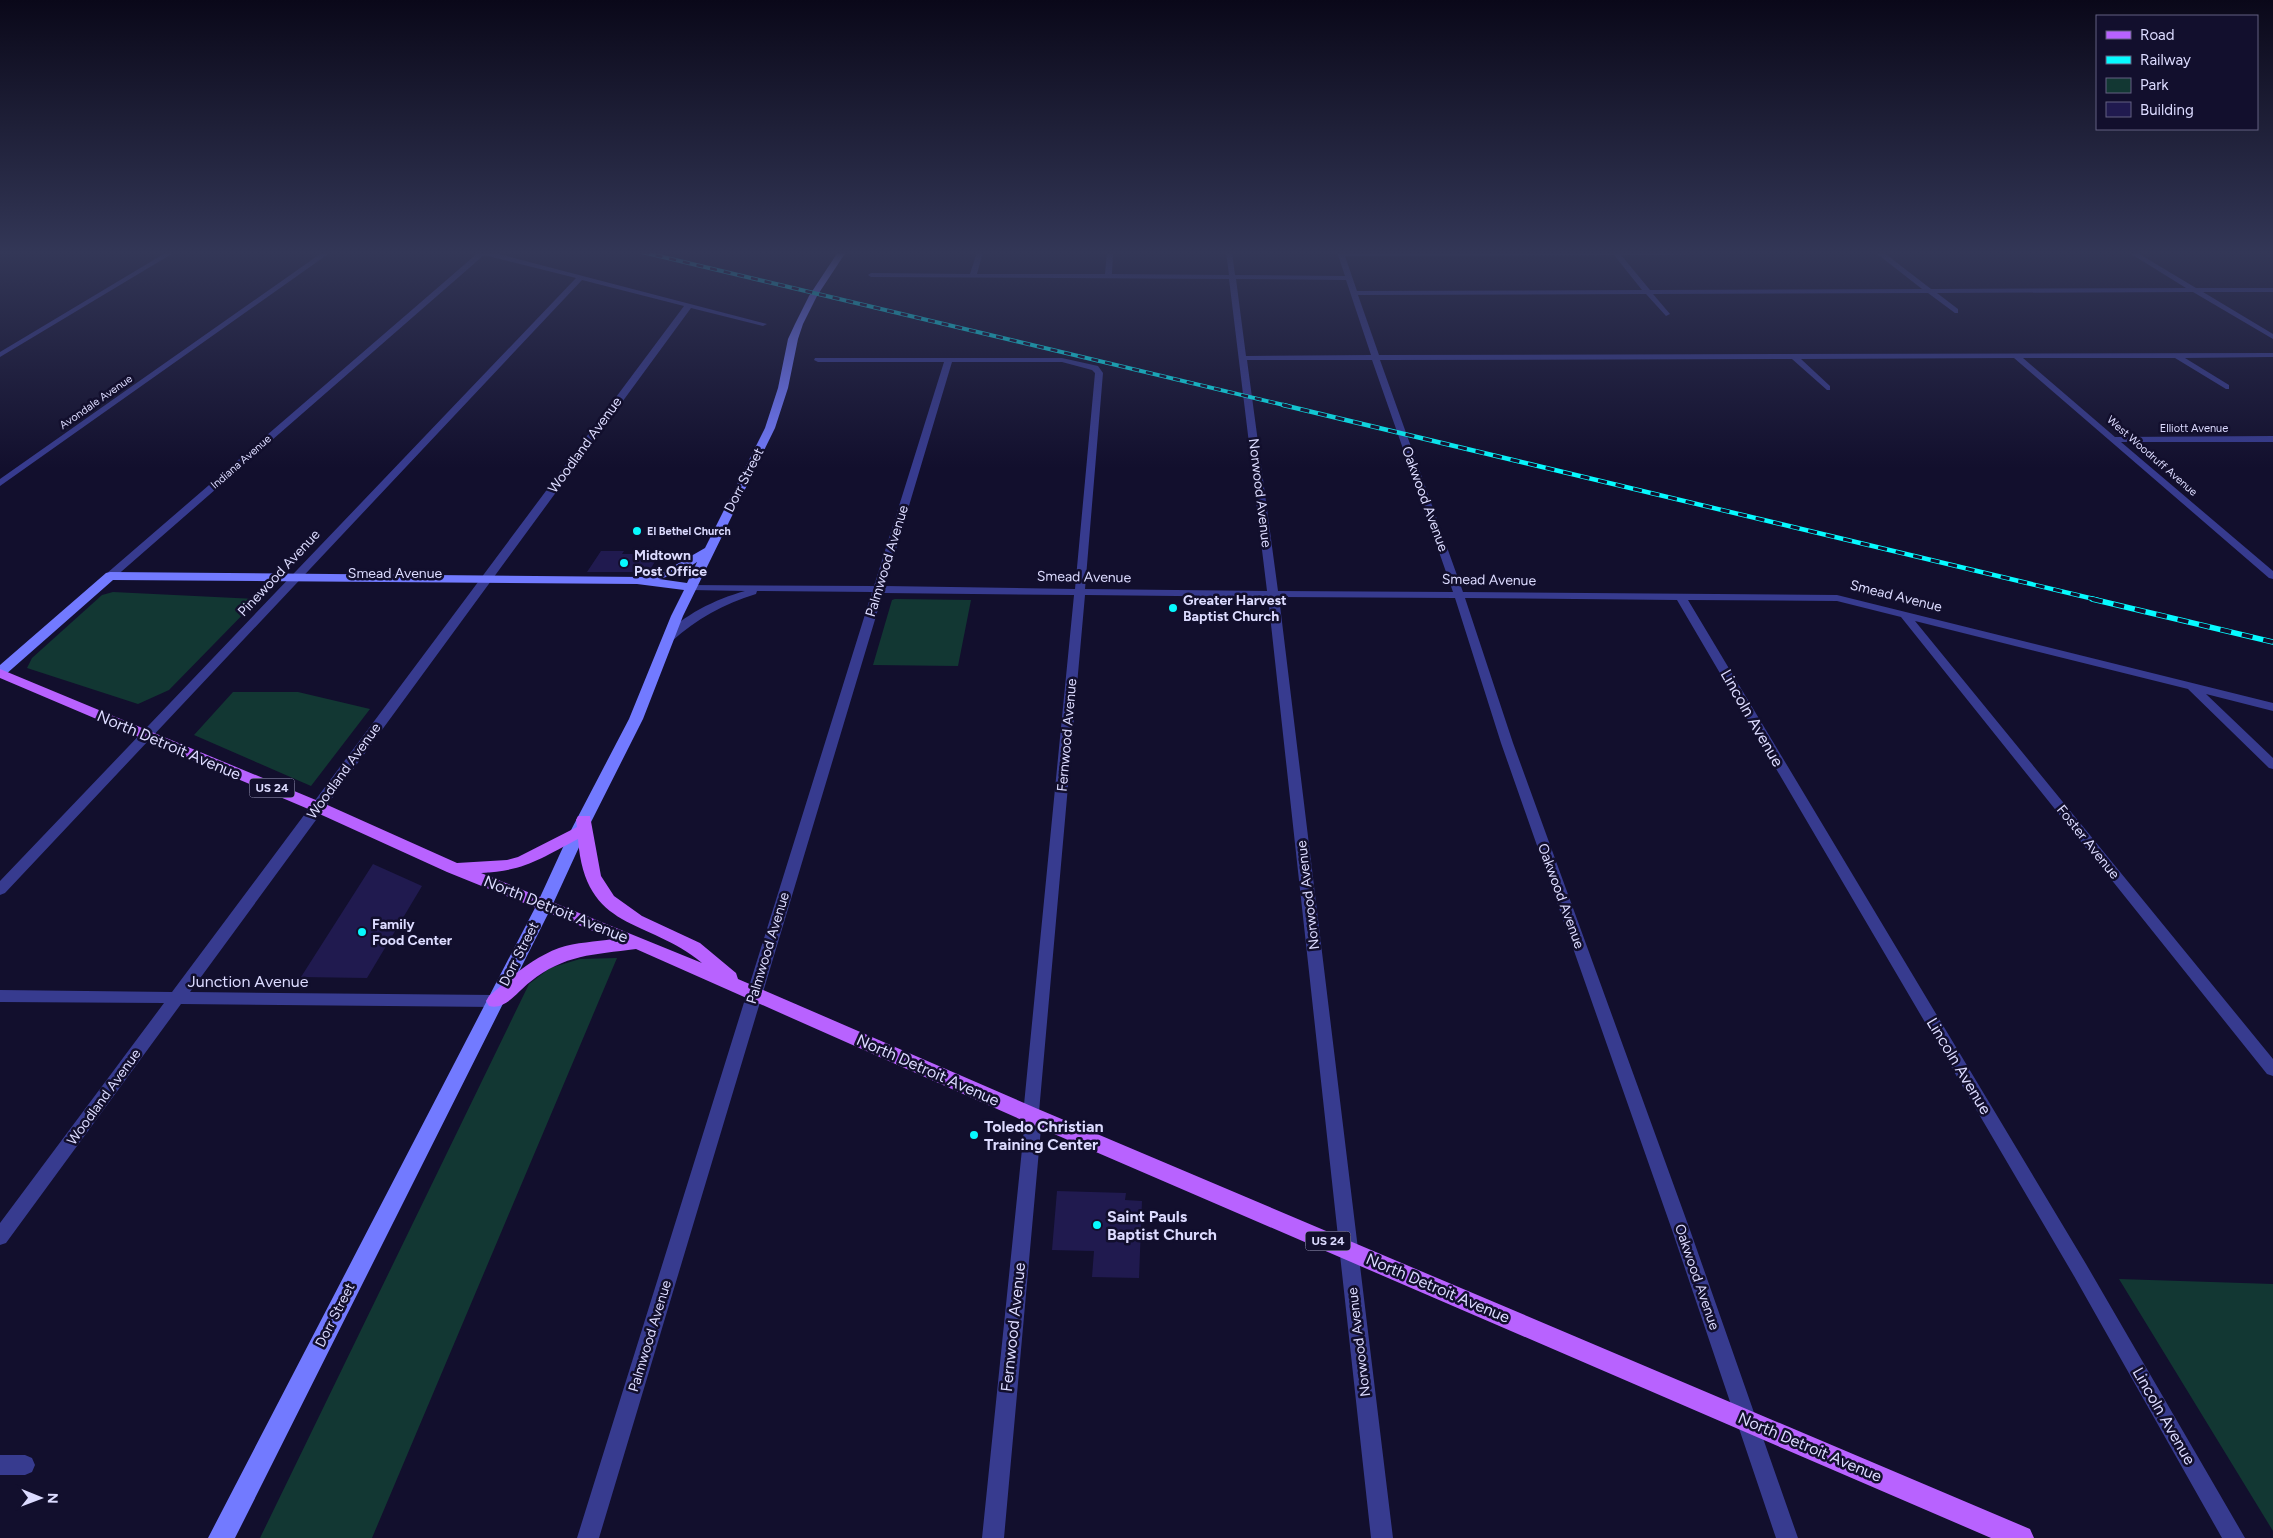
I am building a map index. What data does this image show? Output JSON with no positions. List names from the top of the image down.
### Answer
{
  "streets": {
    "main road": [
      "Indiana Avenue",
      "Dorr Street",
      "Smead Avenue",
      "North Detroit Avenue",
      "US 24"
    ],
    "street": [
      "Avondale Avenue",
      "Elliott Avenue",
      "Woodland Avenue",
      "West Woodruff Avenue",
      "Norwood Avenue",
      "Oakwood Avenue",
      "Palmwood Avenue",
      "Pinewood Avenue",
      "Lincoln Avenue",
      "Fernwood Avenue",
      "Foster Avenue",
      "Junction Avenue"
    ]
  },
  "crossings": [
    ["Elliott Avenue", "West Woodruff Avenue"],
    ["Woodland Avenue", "Smead Avenue"],
    ["Woodland Avenue", "North Detroit Avenue"],
    ["Woodland Avenue", "Junction Avenue"],
    ["Indiana Avenue", "Smead Avenue"],
    ["Indiana Avenue", "North Detroit Avenue"],
    ["Dorr Street", "Smead Avenue"],
    ["Dorr Street", "North Detroit Avenue"],
    ["Dorr Street", "Junction Avenue"],
    ["Norwood Avenue", "Smead Avenue"],
    ["Norwood Avenue", "North Detroit Avenue"],
    ["Oakwood Avenue", "Smead Avenue"],
    ["Oakwood Avenue", "North Detroit Avenue"],
    ["Palmwood Avenue", "Smead Avenue"],
    ["Palmwood Avenue", "Fernwood Avenue"],
    ["Palmwood Avenue", "North Detroit Avenue"],
    ["Pinewood Avenue", "Smead Avenue"],
    ["Pinewood Avenue", "North Detroit Avenue"],
    ["Smead Avenue", "Lincoln Avenue"],
    ["Smead Avenue", "Fernwood Avenue"],
    ["Smead Avenue", "Foster Avenue"],
    ["Fernwood Avenue", "North Detroit Avenue"]
  ],
  "places": [
    "El Bethel Church",
    "Midtown Post Office",
    "Greater Harvest Baptist Church",
    "Family Food Center",
    "Toledo Christian Training Center",
    "Saint Pauls Baptist Church"
  ],
  "legend": [
    "Road",
    "Railway",
    "Park",
    "Building"
  ],
  "north": "right"
}
